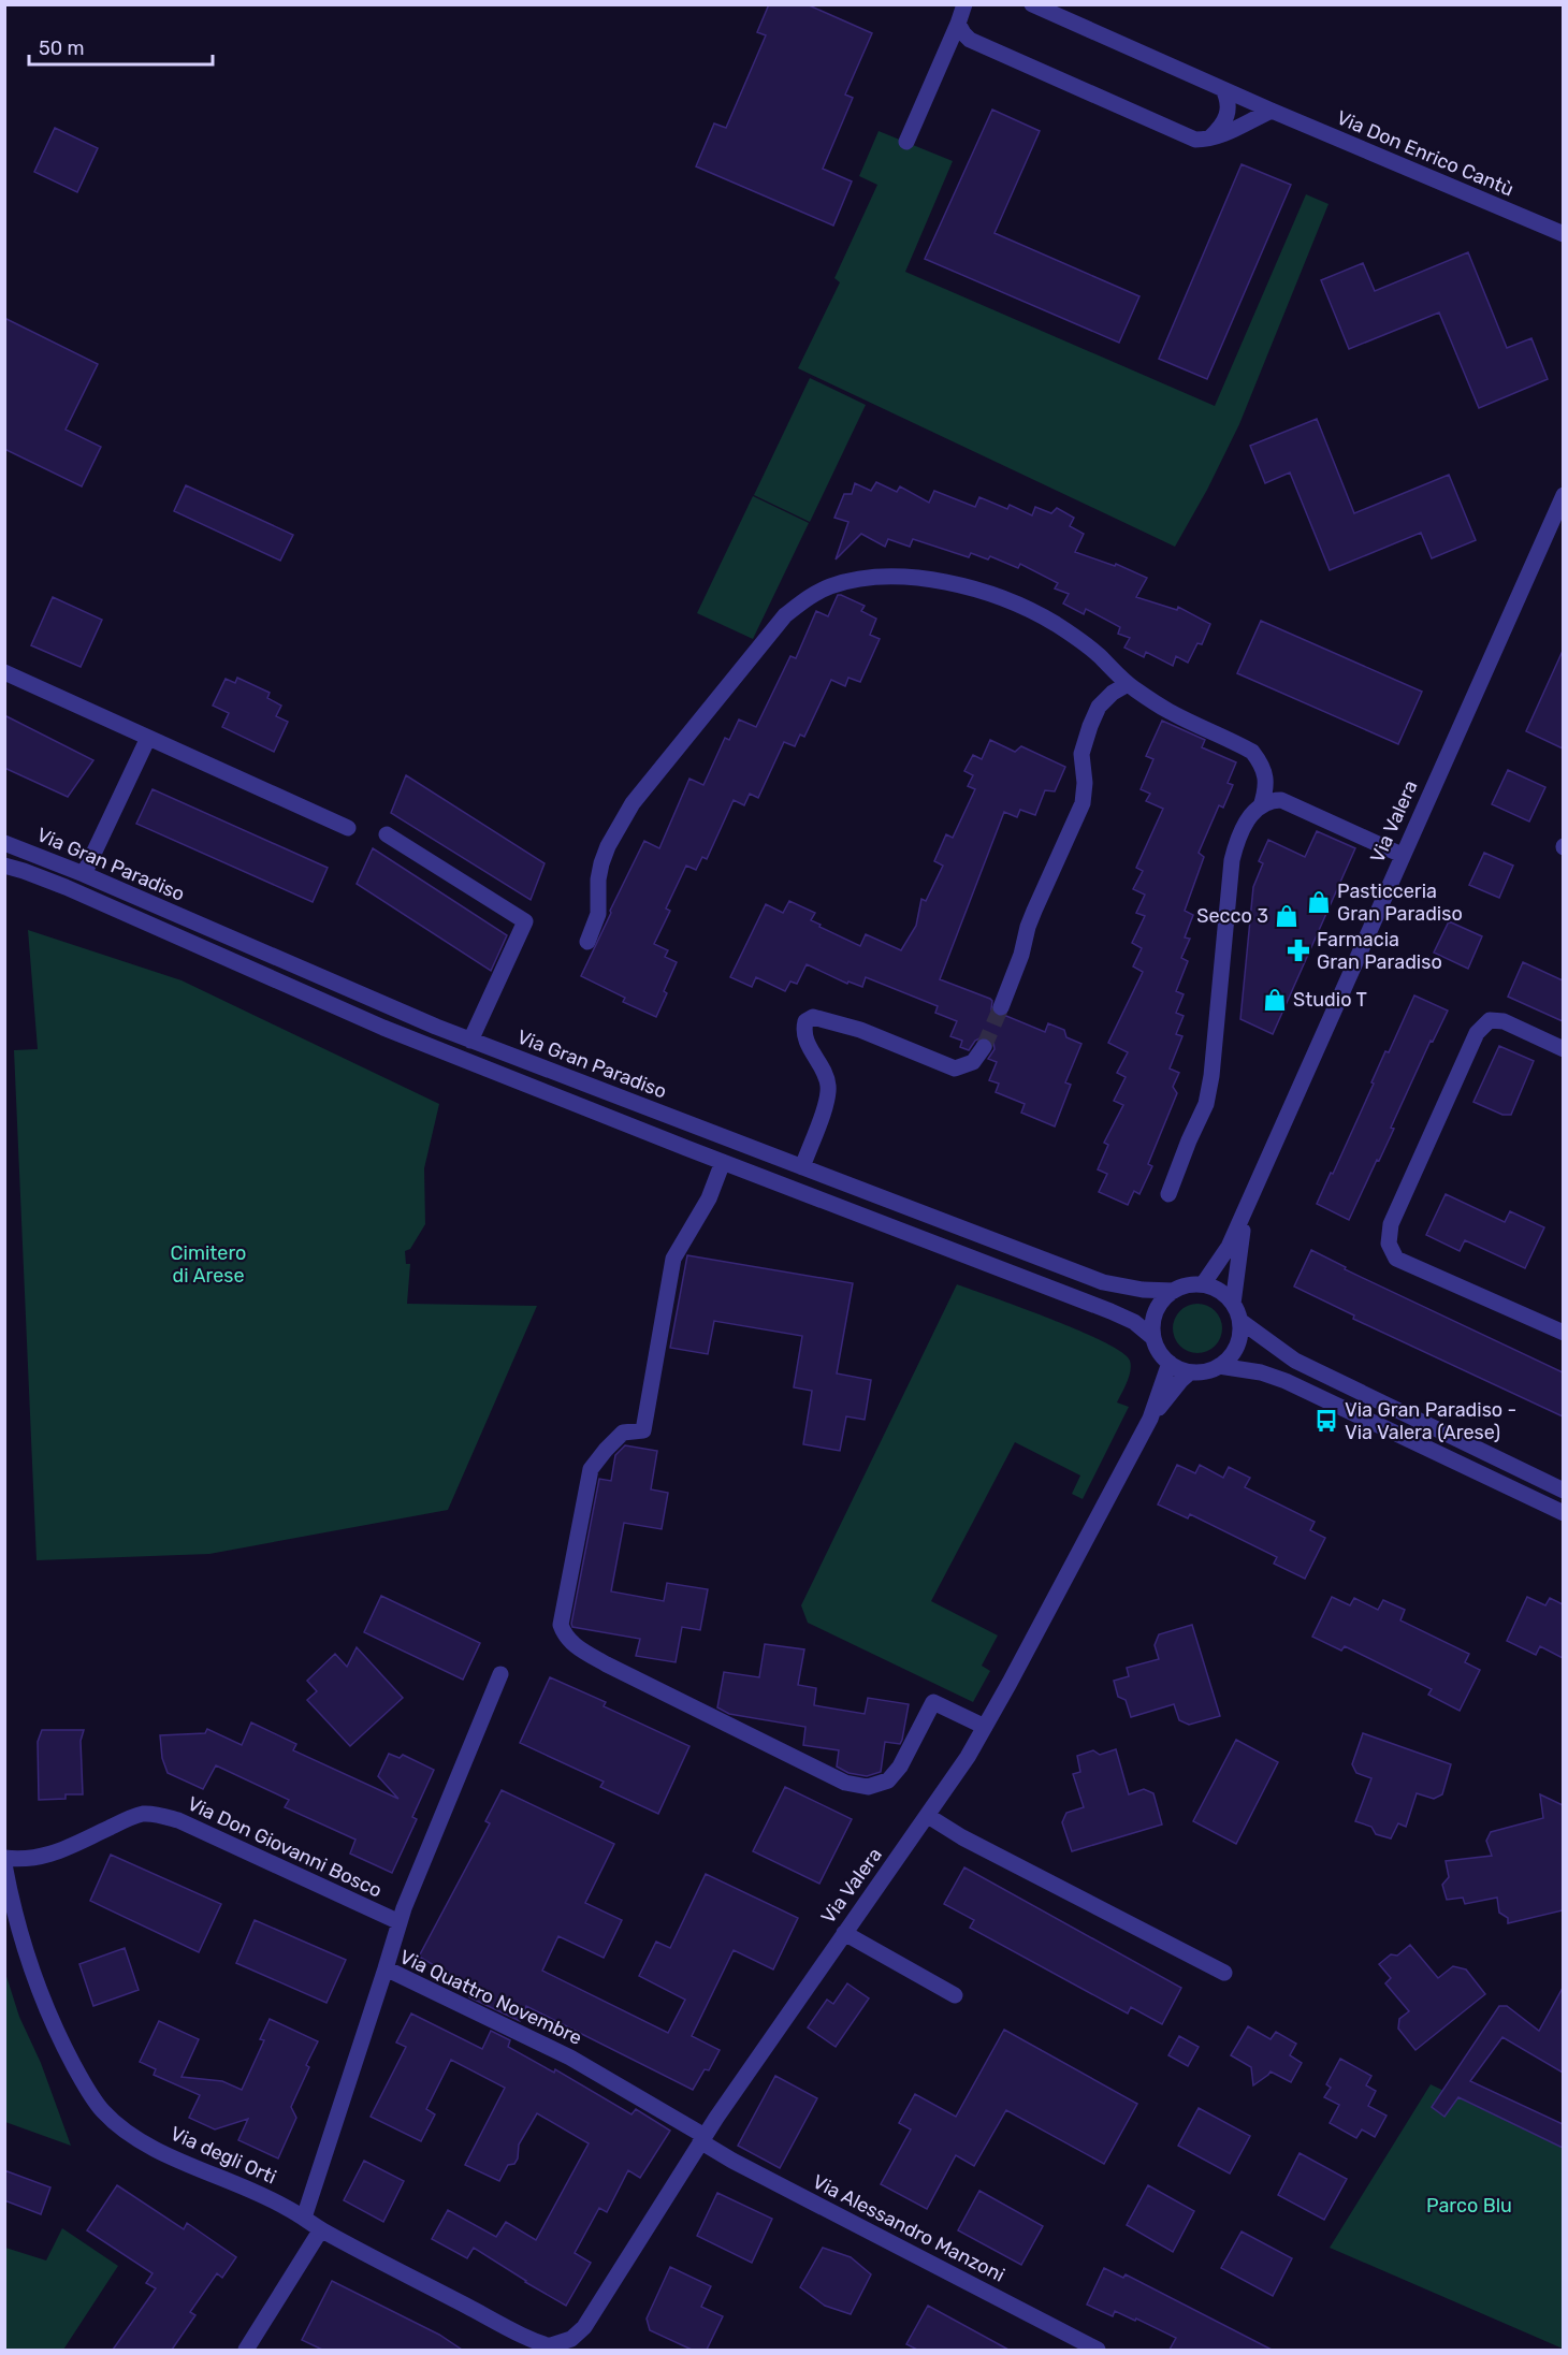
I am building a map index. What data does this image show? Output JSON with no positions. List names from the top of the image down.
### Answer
{
  "streets": {
    "street": [
      "Via Don Enrico Cantù",
      "Via Valera",
      "Via Gran Paradiso",
      "Via Don Giovanni Bosco",
      "Via Quattro Novembre",
      "Via degli Orti",
      "Via Alessandro Manzoni"
    ]
  },
  "crossings": [
    ["Via Valera", "Via Gran Paradiso"],
    ["Via Valera", "Via Quattro Novembre"],
    ["Via Valera", "Via degli Orti"],
    ["Via Valera", "Via Alessandro Manzoni"],
    ["Via Don Giovanni Bosco", "Via Quattro Novembre"],
    ["Via Quattro Novembre", "Via degli Orti"],
    ["Via Quattro Novembre", "Via Alessandro Manzoni"]
  ],
  "parks": ["Cimitero di Arese", "Parco Blu"],
  "places": {
    "shop": ["Pasticceria Gran Paradiso", "Secco 3", "Studio T"],
    "pharmacy": ["Farmacia Gran Paradiso"],
    "bus stop": ["Via Gran Paradiso - Via Valera (Arese)"]
  },
  "scale_bar": "50 m"
}
